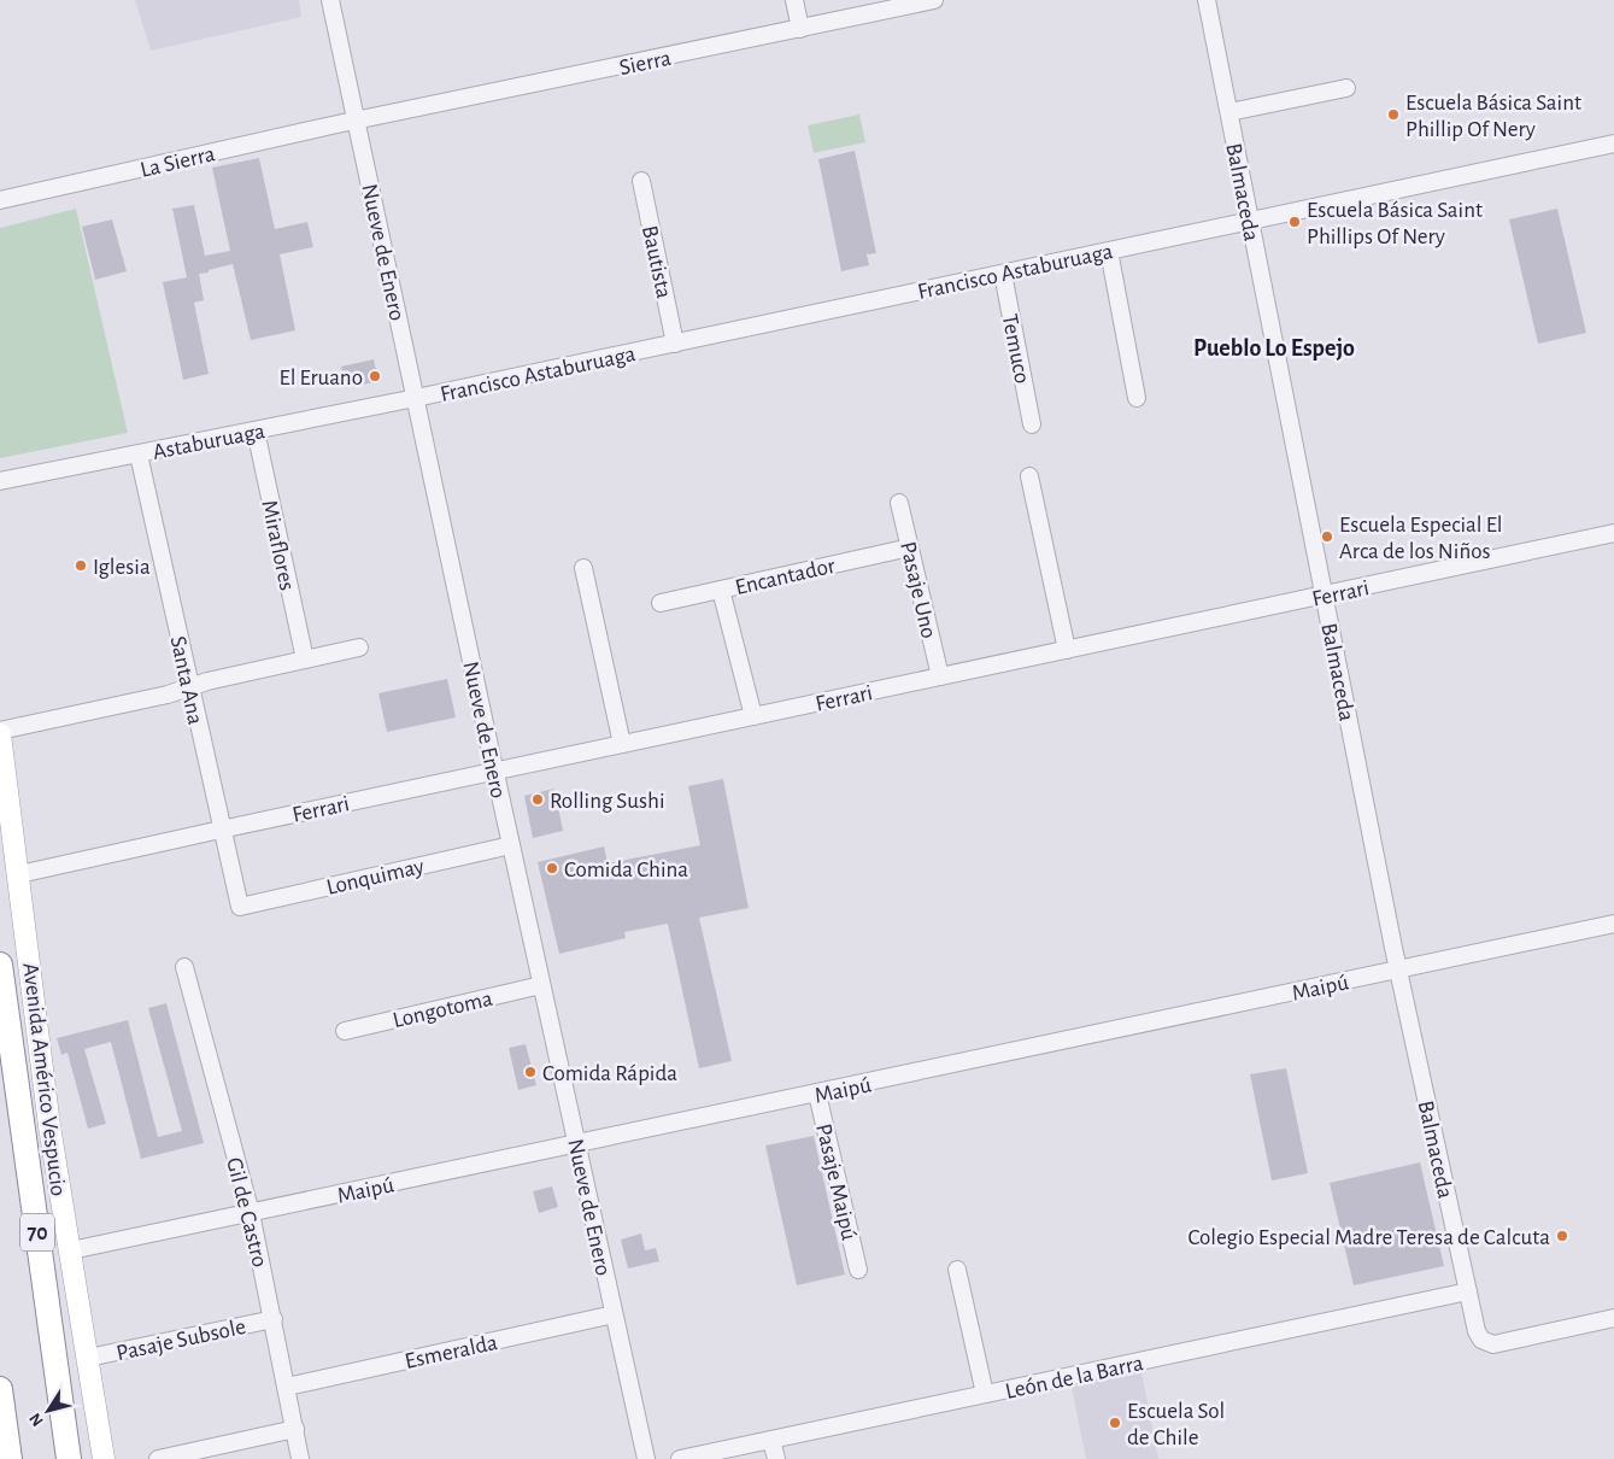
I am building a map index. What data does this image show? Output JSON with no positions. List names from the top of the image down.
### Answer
{
  "streets": {
    "highway": ["70"],
    "main road": ["Avenida Américo Vespucio"],
    "street": [
      "Sierra",
      "La Sierra",
      "Balmaceda",
      "Nueve de Enero",
      "Bautista",
      "Francisco Astaburuaga",
      "Temuco",
      "Astaburuaga",
      "Miraflores",
      "Encantador",
      "Pasaje Uno",
      "Ferrari",
      "Santa Ana",
      "Lonquimay",
      "Maipú",
      "Longotoma",
      "Pasaje Maipú",
      "Gil de Castro",
      "Pasaje Subsole",
      "Esmeralda",
      "León de la Barra"
    ]
  },
  "crossings": [
    ["Sierra", "La Sierra"],
    ["Sierra", "Nueve de Enero"],
    ["La Sierra", "Nueve de Enero"],
    ["Balmaceda", "Francisco Astaburuaga"],
    ["Balmaceda", "Ferrari"],
    ["Balmaceda", "Maipú"],
    ["Balmaceda", "León de la Barra"],
    ["Nueve de Enero", "Francisco Astaburuaga"],
    ["Nueve de Enero", "Astaburuaga"],
    ["Nueve de Enero", "Ferrari"],
    ["Nueve de Enero", "Lonquimay"],
    ["Nueve de Enero", "Maipú"],
    ["Nueve de Enero", "Longotoma"],
    ["Nueve de Enero", "Esmeralda"],
    ["Bautista", "Francisco Astaburuaga"],
    ["Francisco Astaburuaga", "Temuco"],
    ["Francisco Astaburuaga", "Astaburuaga"],
    ["Astaburuaga", "Miraflores"],
    ["Astaburuaga", "Santa Ana"],
    ["Encantador", "Pasaje Uno"],
    ["Pasaje Uno", "Ferrari"],
    ["Ferrari", "Santa Ana"],
    ["Ferrari", "Avenida Américo Vespucio"],
    ["Santa Ana", "Lonquimay"],
    ["Maipú", "Avenida Américo Vespucio"],
    ["Maipú", "Pasaje Maipú"],
    ["Maipú", "Gil de Castro"],
    ["Avenida Américo Vespucio", "Pasaje Subsole"],
    ["Gil de Castro", "Pasaje Subsole"],
    ["Gil de Castro", "Esmeralda"]
  ],
  "districts": ["Pueblo Lo Espejo"],
  "places": [
    "Escuela Básica Saint Phillip Of Nery",
    "Escuela Básica Saint Phillips Of Nery",
    "El Eruano",
    "Escuela Especial El Arca de los Niños",
    "Iglesia",
    "Rolling Sushi",
    "Comida China",
    "Comida Rápida",
    "Colegio Especial Madre Teresa de Calcuta",
    "Escuela Sol de Chile"
  ],
  "north": "bottom left"
}
